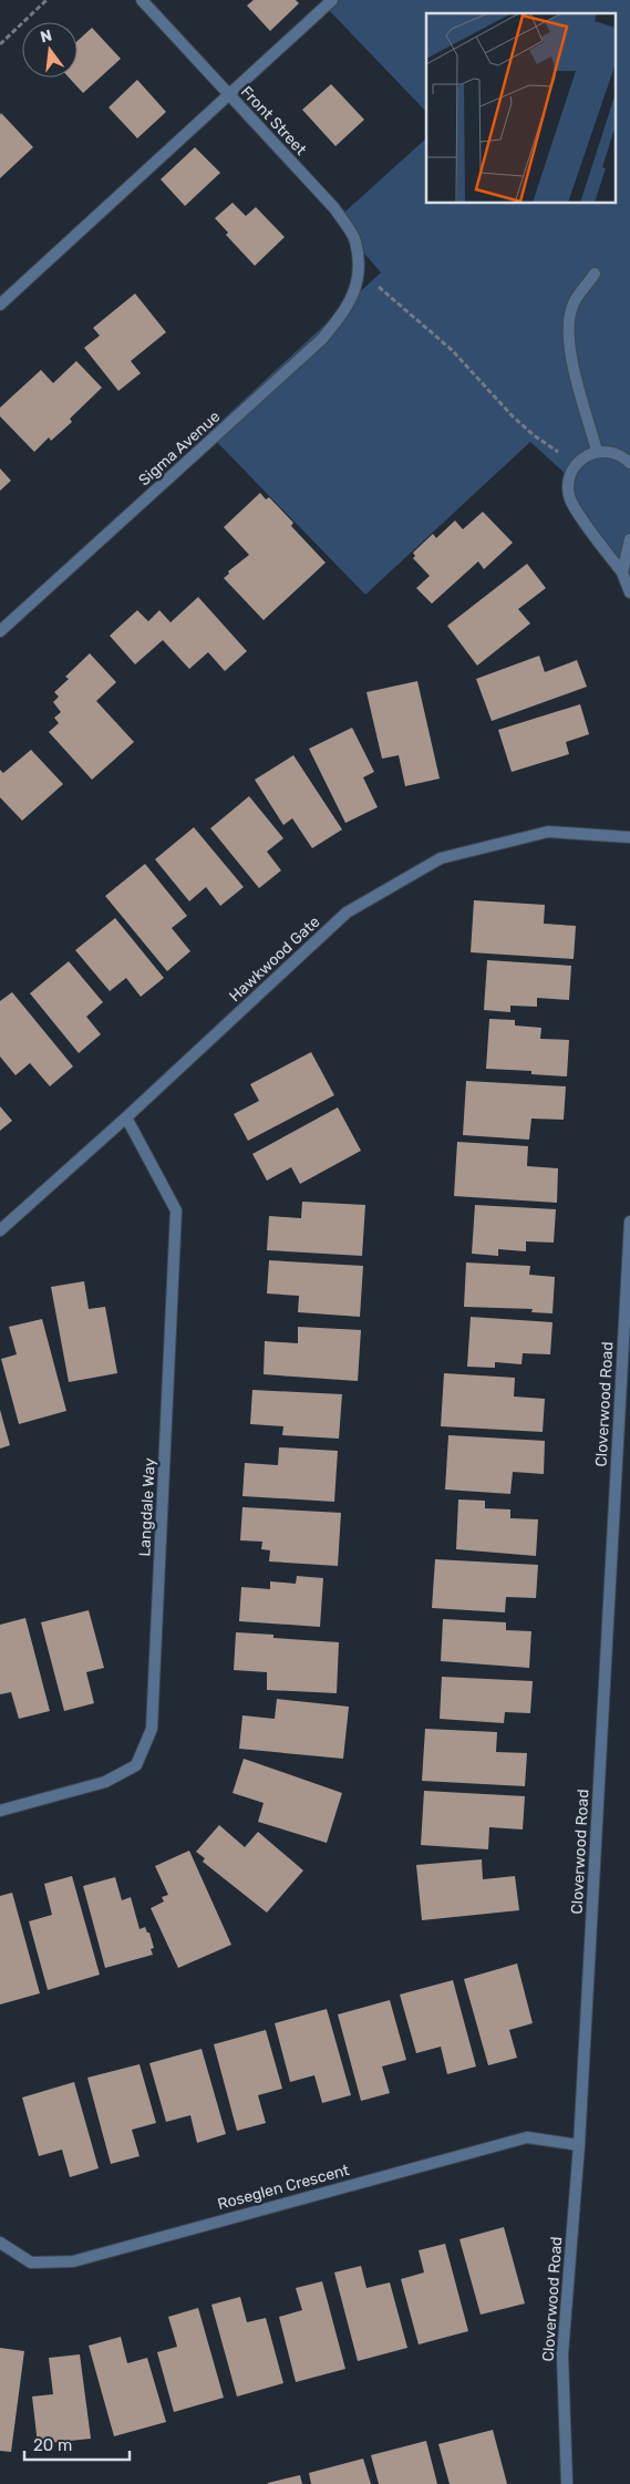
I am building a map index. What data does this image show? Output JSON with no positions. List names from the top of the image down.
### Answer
{
  "streets": {
    "street": [
      "Front Street",
      "Sigma Avenue",
      "Hawkwood Gate",
      "Cloverwood Road",
      "Langdale Way",
      "Roseglen Crescent"
    ]
  },
  "crossings": [
    ["Front Street", "Sigma Avenue"],
    ["Hawkwood Gate", "Langdale Way"],
    ["Cloverwood Road", "Roseglen Crescent"]
  ],
  "scale_bar": "20 m",
  "north": "top"
}
